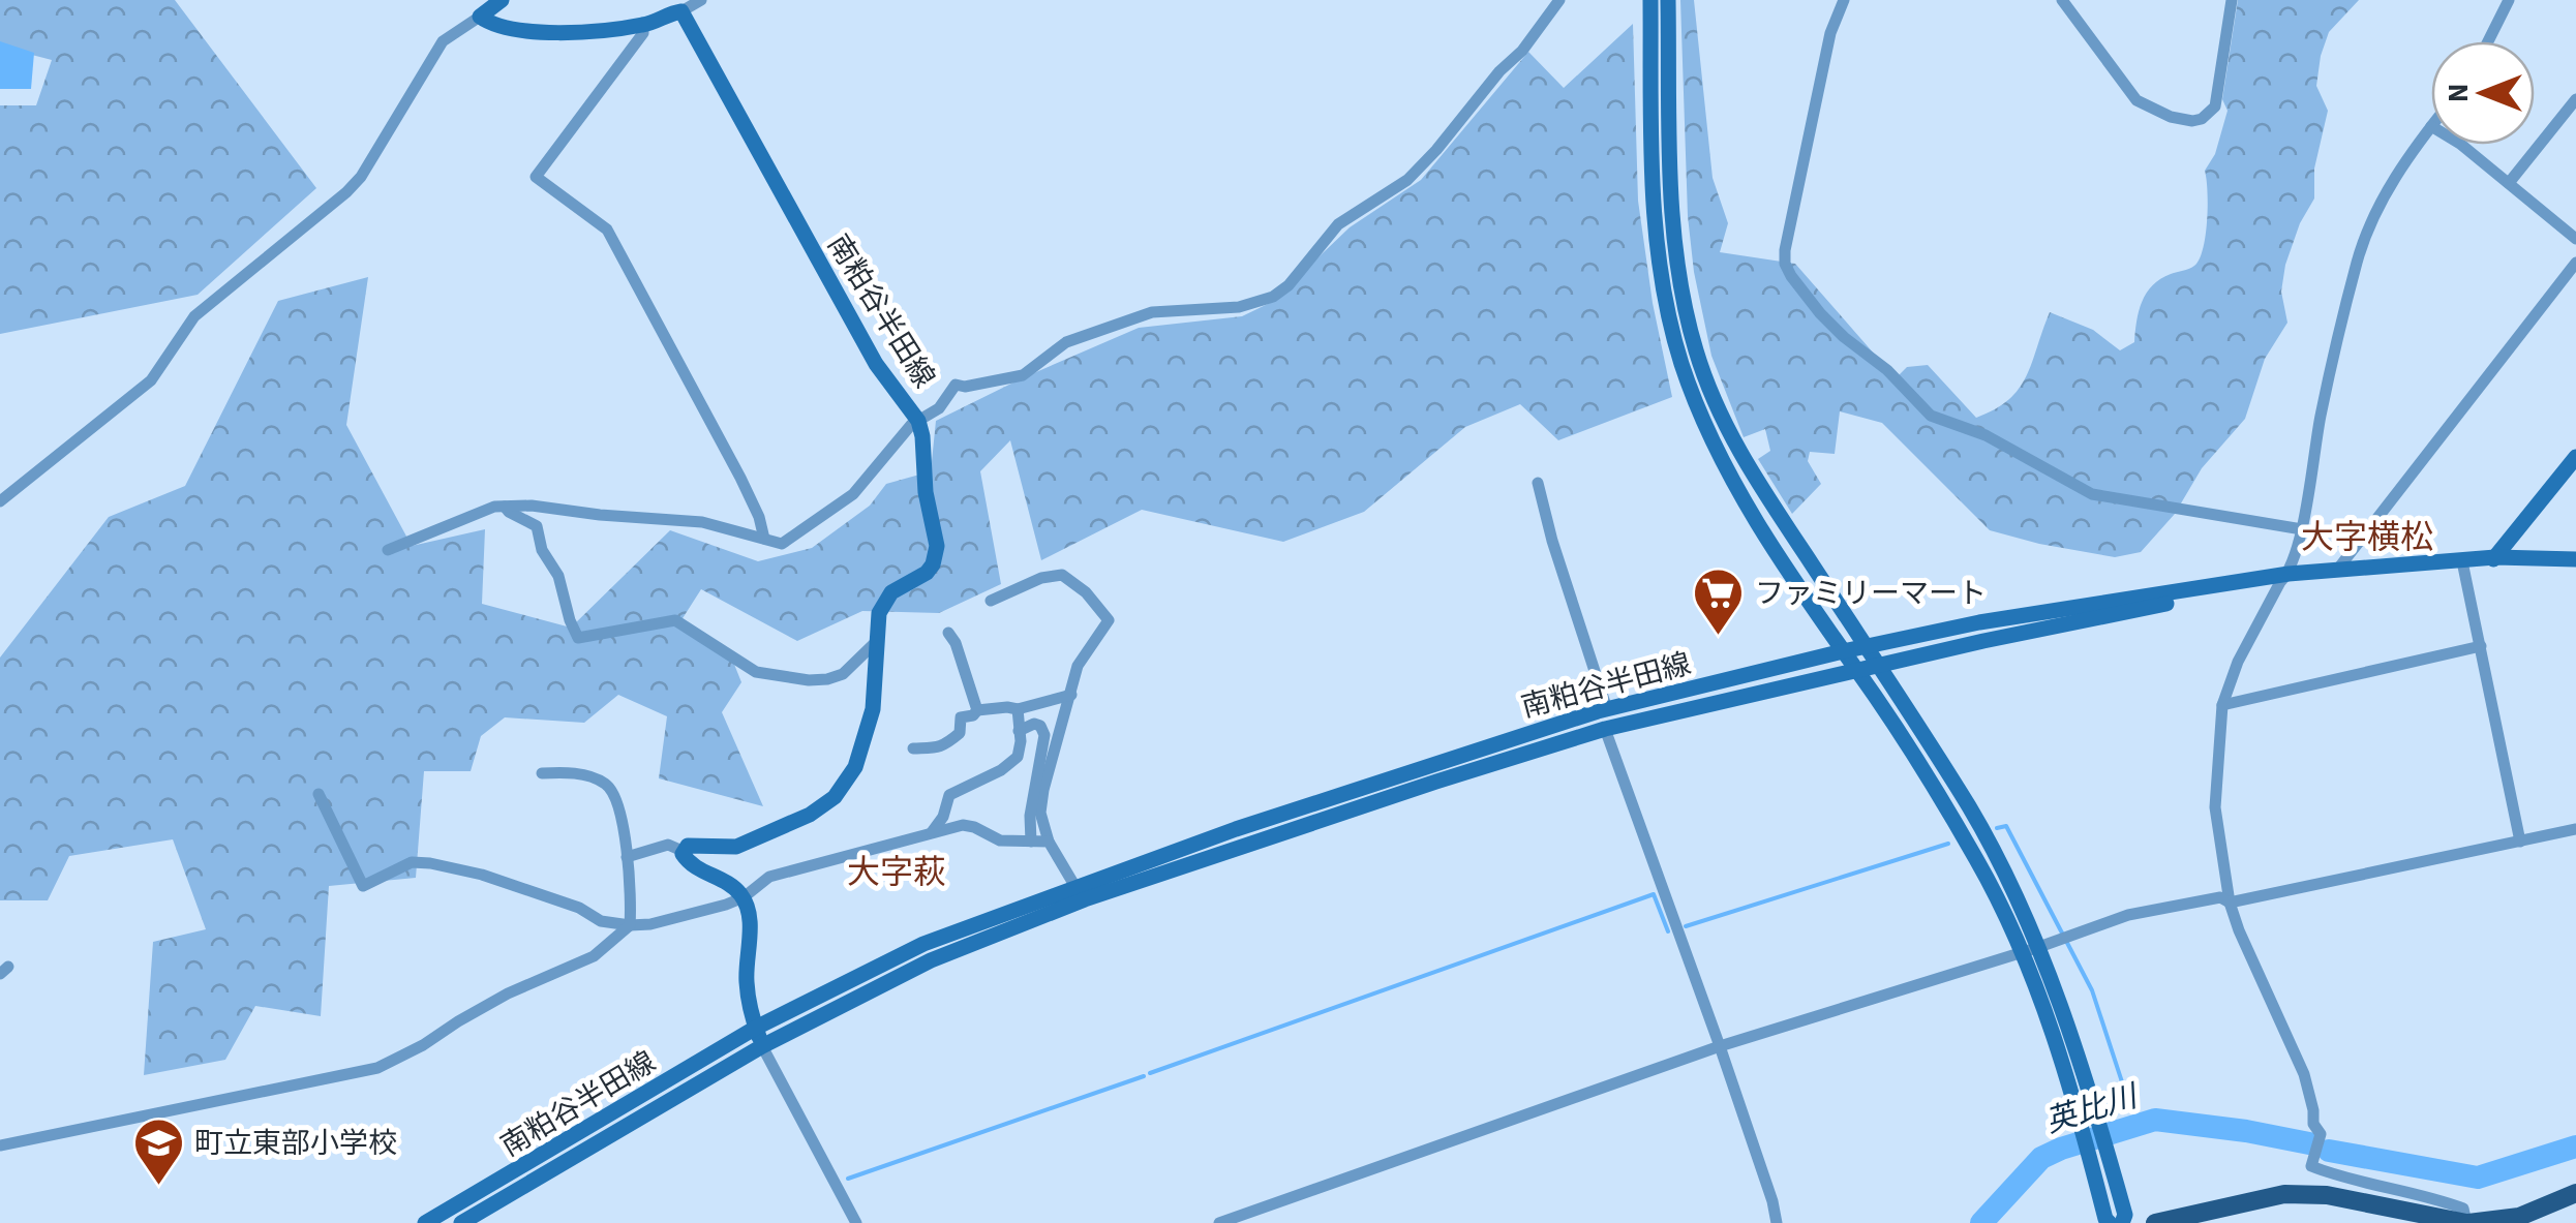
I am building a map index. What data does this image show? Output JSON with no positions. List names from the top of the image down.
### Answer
{
  "streets": {
    "main road": ["南粕谷半田線"]
  },
  "districts": ["大字横松", "大字萩"],
  "water": ["英比川"],
  "places": {
    "supermarket": ["ファミリーマート"],
    "school or university": ["町立東部小学校"]
  },
  "north": "left"
}
